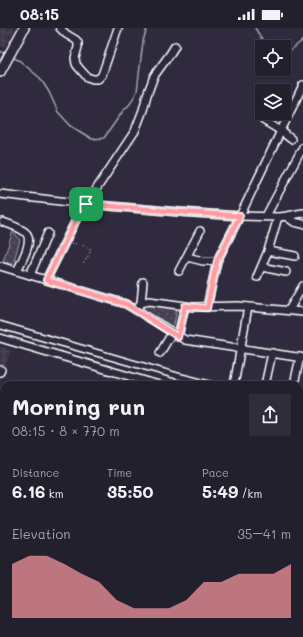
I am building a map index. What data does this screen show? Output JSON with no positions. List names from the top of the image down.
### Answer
{
  "page": {
    "status": "08:15",
    "heading": ["Morning run", "08:15 · 8 × 770 m"],
    "stats": [
      ["Distance", "6.16 km"],
      ["Time", "35:50"],
      ["Pace", "5:49 /km"]
    ],
    "chart": ["Elevation", "35–41 m"]
  }
}
